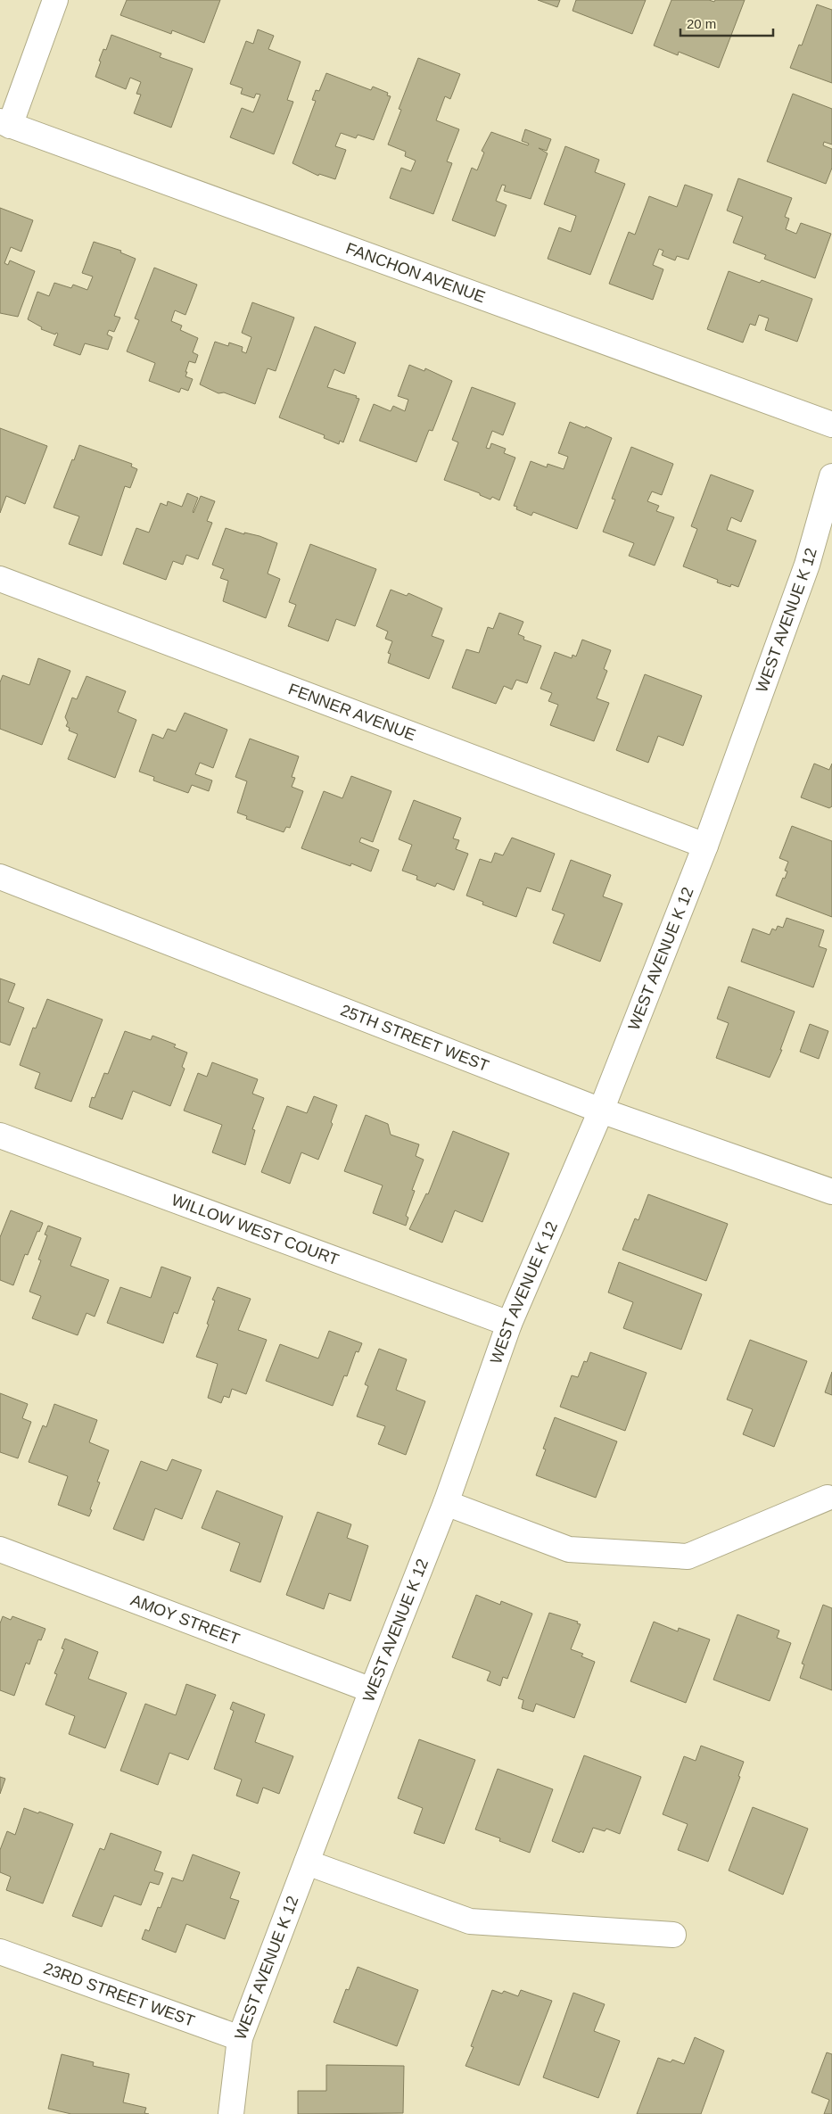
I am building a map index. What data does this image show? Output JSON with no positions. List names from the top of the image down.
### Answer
{
  "streets": {
    "street": [
      "FANCHON AVENUE",
      "WEST AVENUE K 12",
      "FENNER AVENUE",
      "25TH STREET WEST",
      "WILLOW WEST COURT",
      "AMOY STREET",
      "23RD STREET WEST"
    ]
  },
  "crossings": [
    ["WEST AVENUE K 12", "FENNER AVENUE"],
    ["WEST AVENUE K 12", "25TH STREET WEST"],
    ["WEST AVENUE K 12", "WILLOW WEST COURT"],
    ["WEST AVENUE K 12", "AMOY STREET"],
    ["WEST AVENUE K 12", "23RD STREET WEST"]
  ],
  "scale_bar": "20 m"
}
